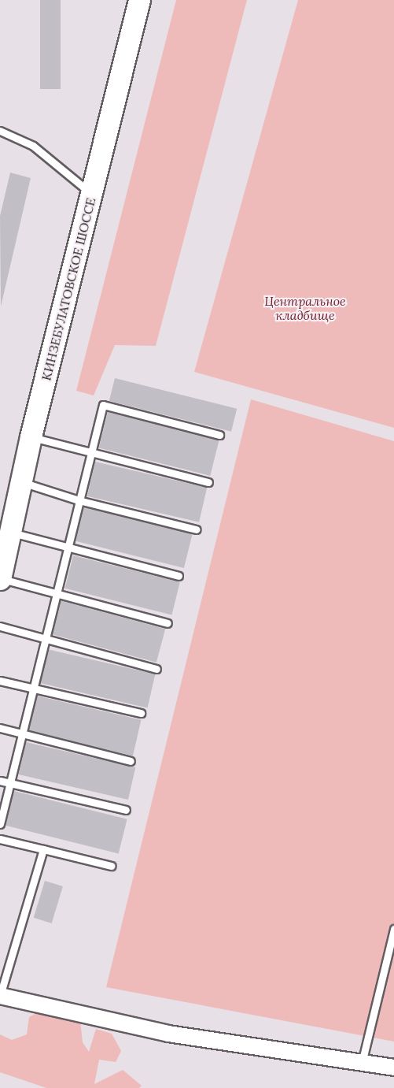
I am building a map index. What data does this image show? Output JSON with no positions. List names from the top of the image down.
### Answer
{
  "streets": {
    "main road": ["КИНЗЕБУЛАТОВСКОЕ ШОССЕ"]
  },
  "parks": ["Центральное кладбище"]
}
